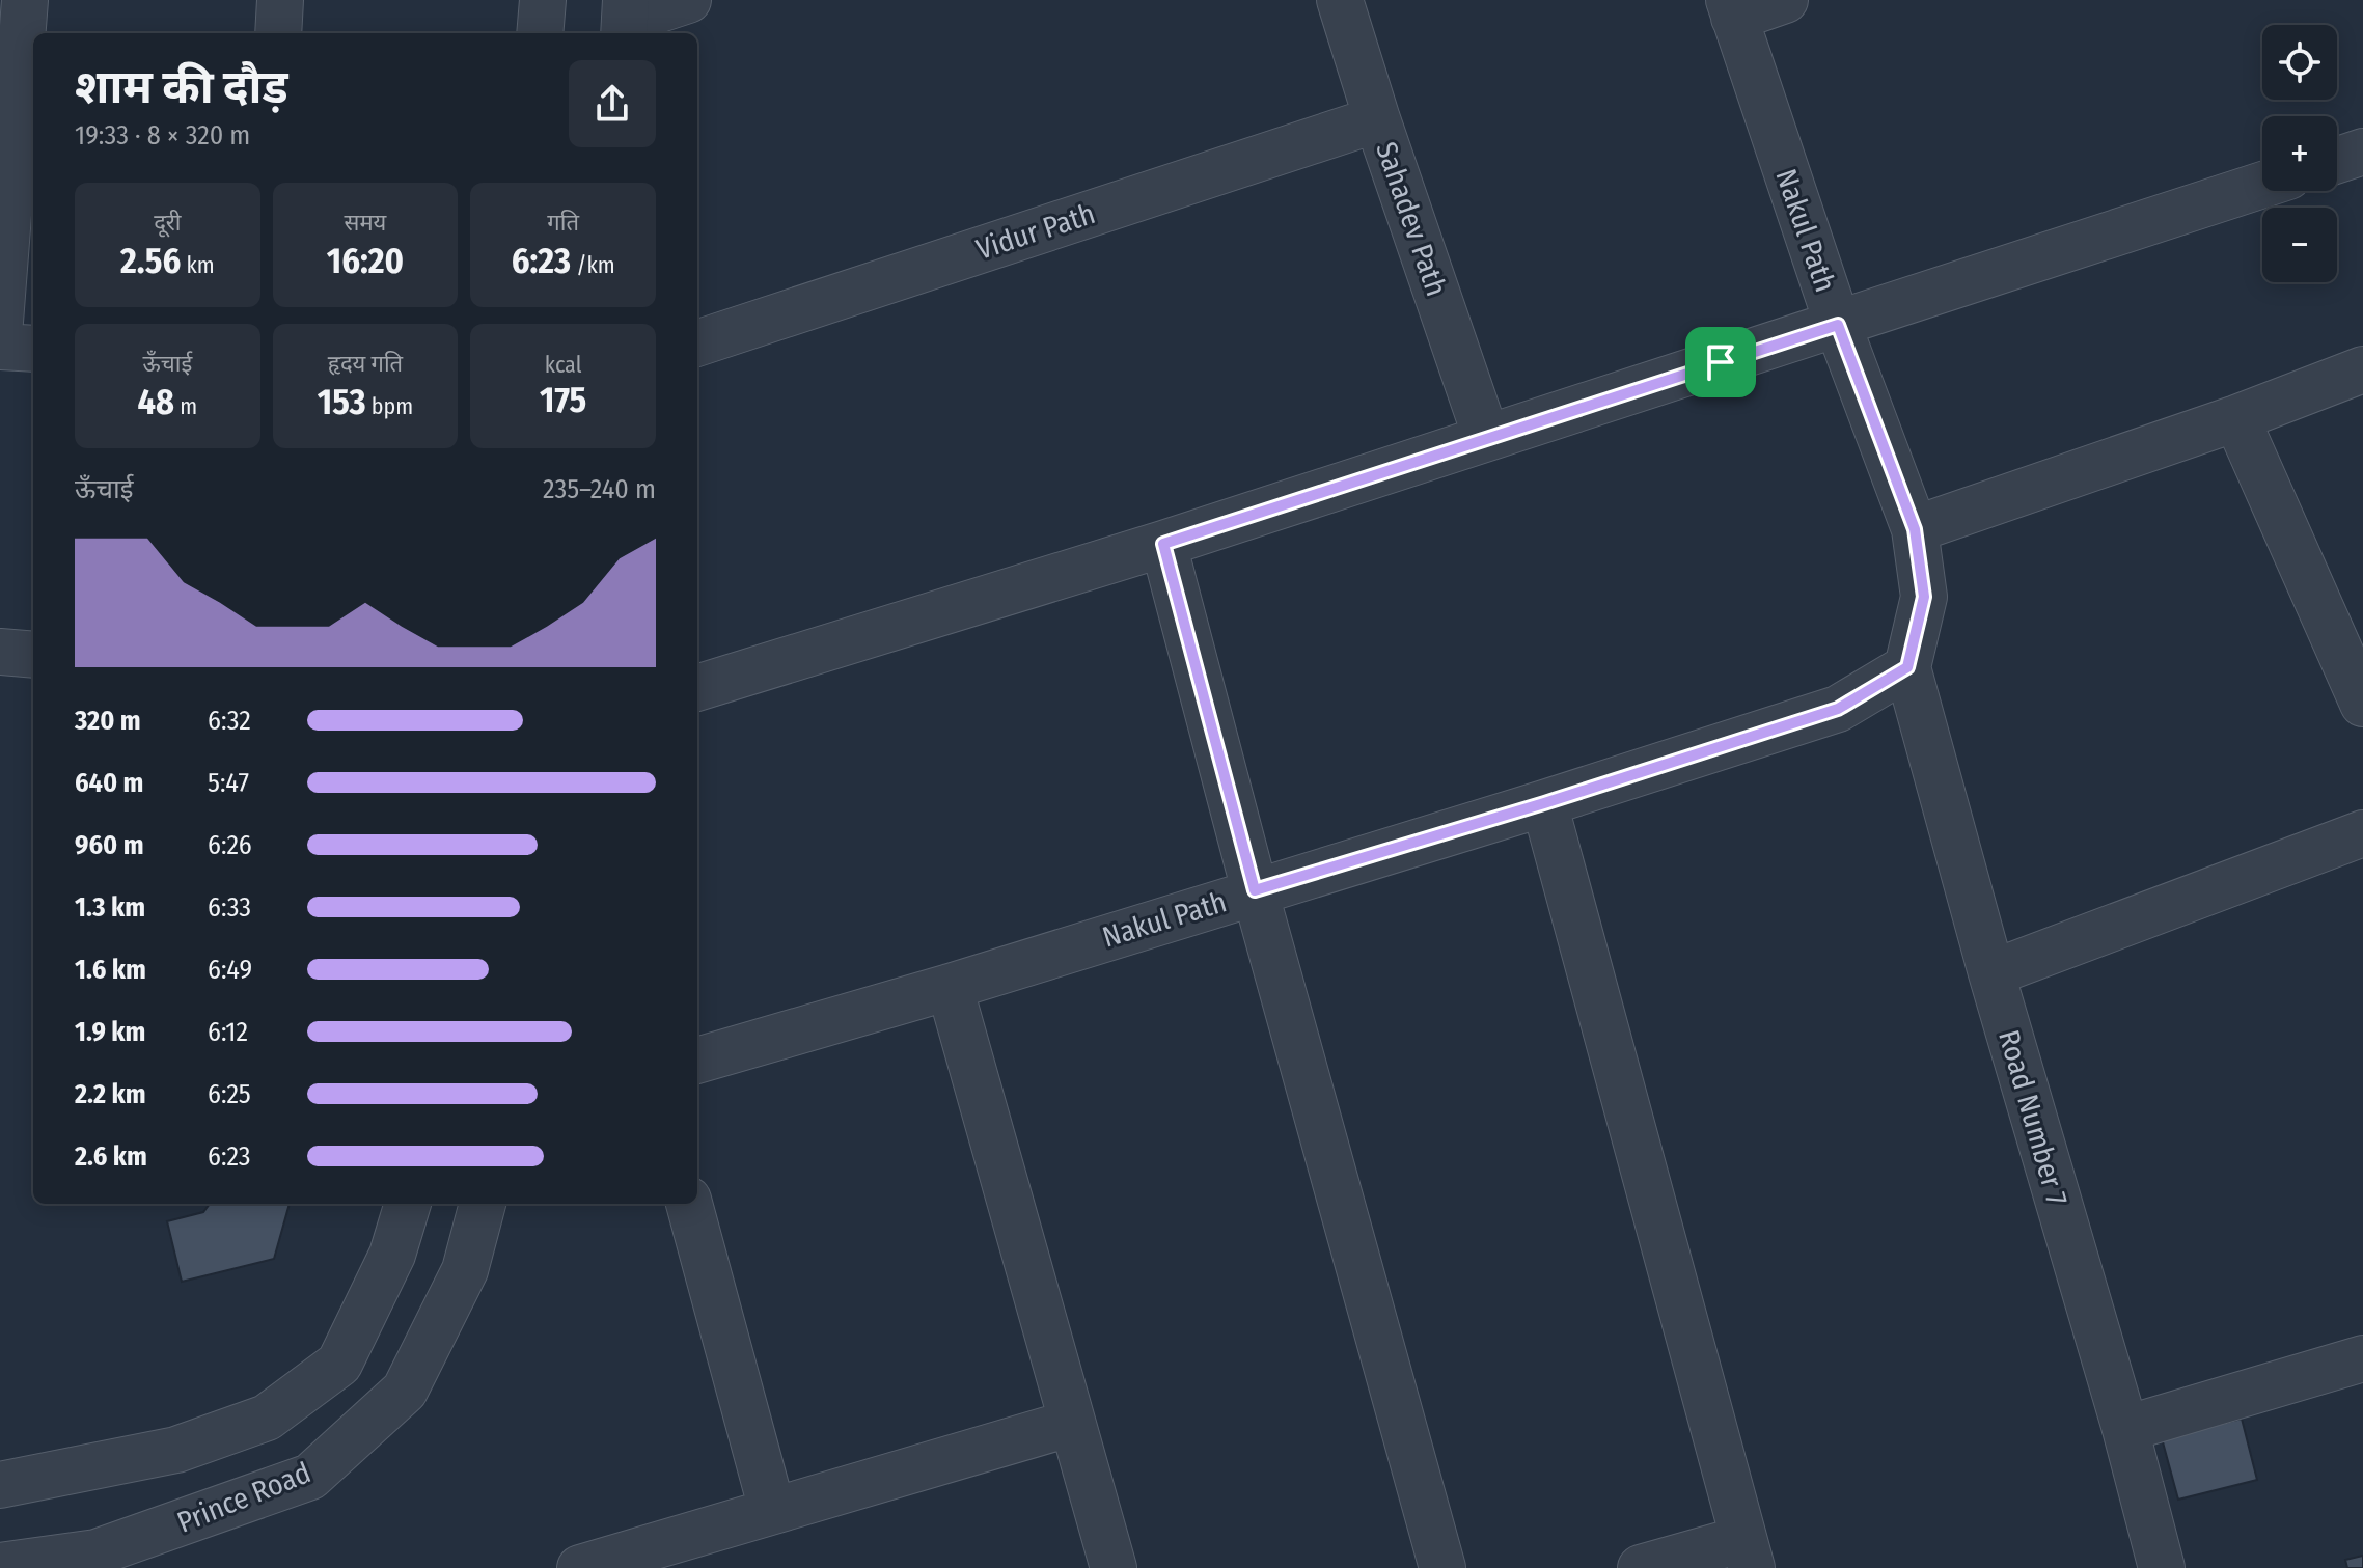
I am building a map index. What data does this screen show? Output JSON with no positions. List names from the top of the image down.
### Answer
{
  "streets": {
    "street": [
      "Sahadev Path",
      "Nakul Path",
      "Vidur Path",
      "Road Number 7",
      "Prince Road"
    ]
  },
  "crossings": [
    ["Sahadev Path", "Vidur Path"],
    ["Nakul Path", "Road Number 7"]
  ],
  "page": {
    "map_buttons": ["+", "−"],
    "heading": ["शाम की दौड़", "19:33 · 8 × 320 m"],
    "stats": [
      ["दूरी", "2.56 km"],
      ["समय", "16:20"],
      ["गति", "6:23 /km"],
      ["ऊँचाई", "48 m"],
      ["हृदय गति", "153 bpm"],
      ["kcal", "175"]
    ],
    "chart": ["ऊँचाई", "235–240 m"],
    "list": [
      {
        "name": "320 m",
        "note": "6:32"
      },
      {
        "name": "640 m",
        "note": "5:47"
      },
      {
        "name": "960 m",
        "note": "6:26"
      },
      {
        "name": "1.3 km",
        "note": "6:33"
      },
      {
        "name": "1.6 km",
        "note": "6:49"
      },
      {
        "name": "1.9 km",
        "note": "6:12"
      },
      {
        "name": "2.2 km",
        "note": "6:25"
      },
      {
        "name": "2.6 km",
        "note": "6:23"
      }
    ]
  }
}
